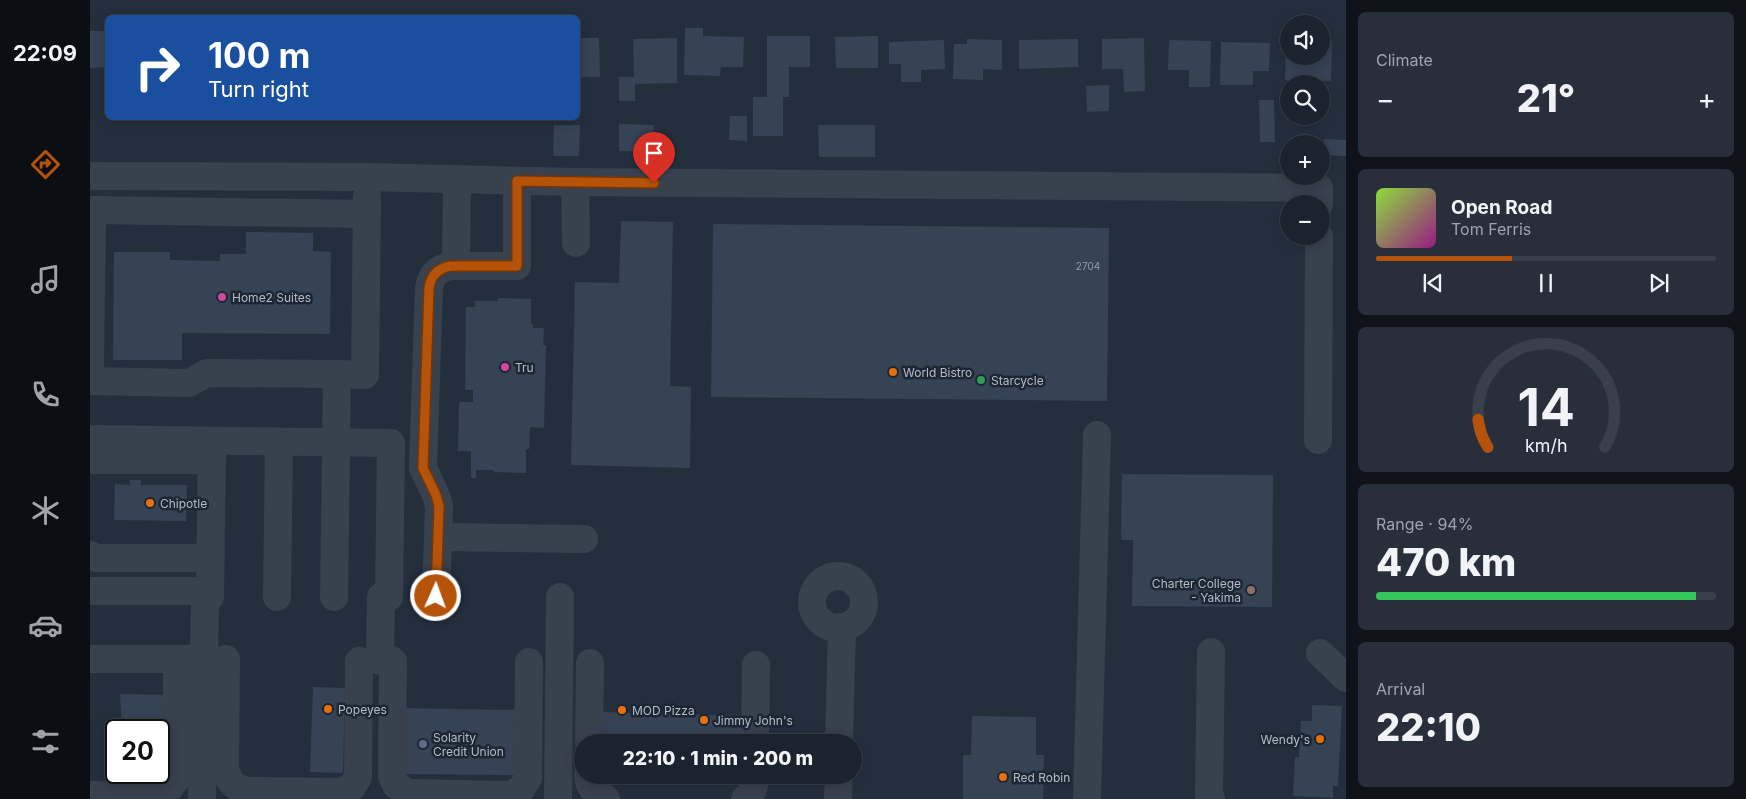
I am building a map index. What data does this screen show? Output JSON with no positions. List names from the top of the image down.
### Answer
{
  "places": [
    "Home2 Suites",
    "Tru",
    "World Bistro",
    "Starcycle",
    "Chipotle",
    "Charter College - Yakima",
    "Popeyes",
    "MOD Pizza",
    "Jimmy John's",
    "Wendy's",
    "Solarity Credit Union",
    "Red Robin"
  ],
  "house_numbers": ["2704"],
  "page": {
    "tabs": "22:09",
    "tile": [
      "Climate",
      ["Range · 94%", "470 km"],
      ["Arrival", "22:10"]
    ],
    "map_buttons": ["+", "−"],
    "turn": ["100 m", "Turn right"],
    "heat": ["−", "21°", "+"],
    "song": ["Open Road", "Tom Ferris"],
    "limit": "20",
    "trip": "22:10 · 1 min · 200 m",
    "gauge": ["14", "km/h"]
  }
}
